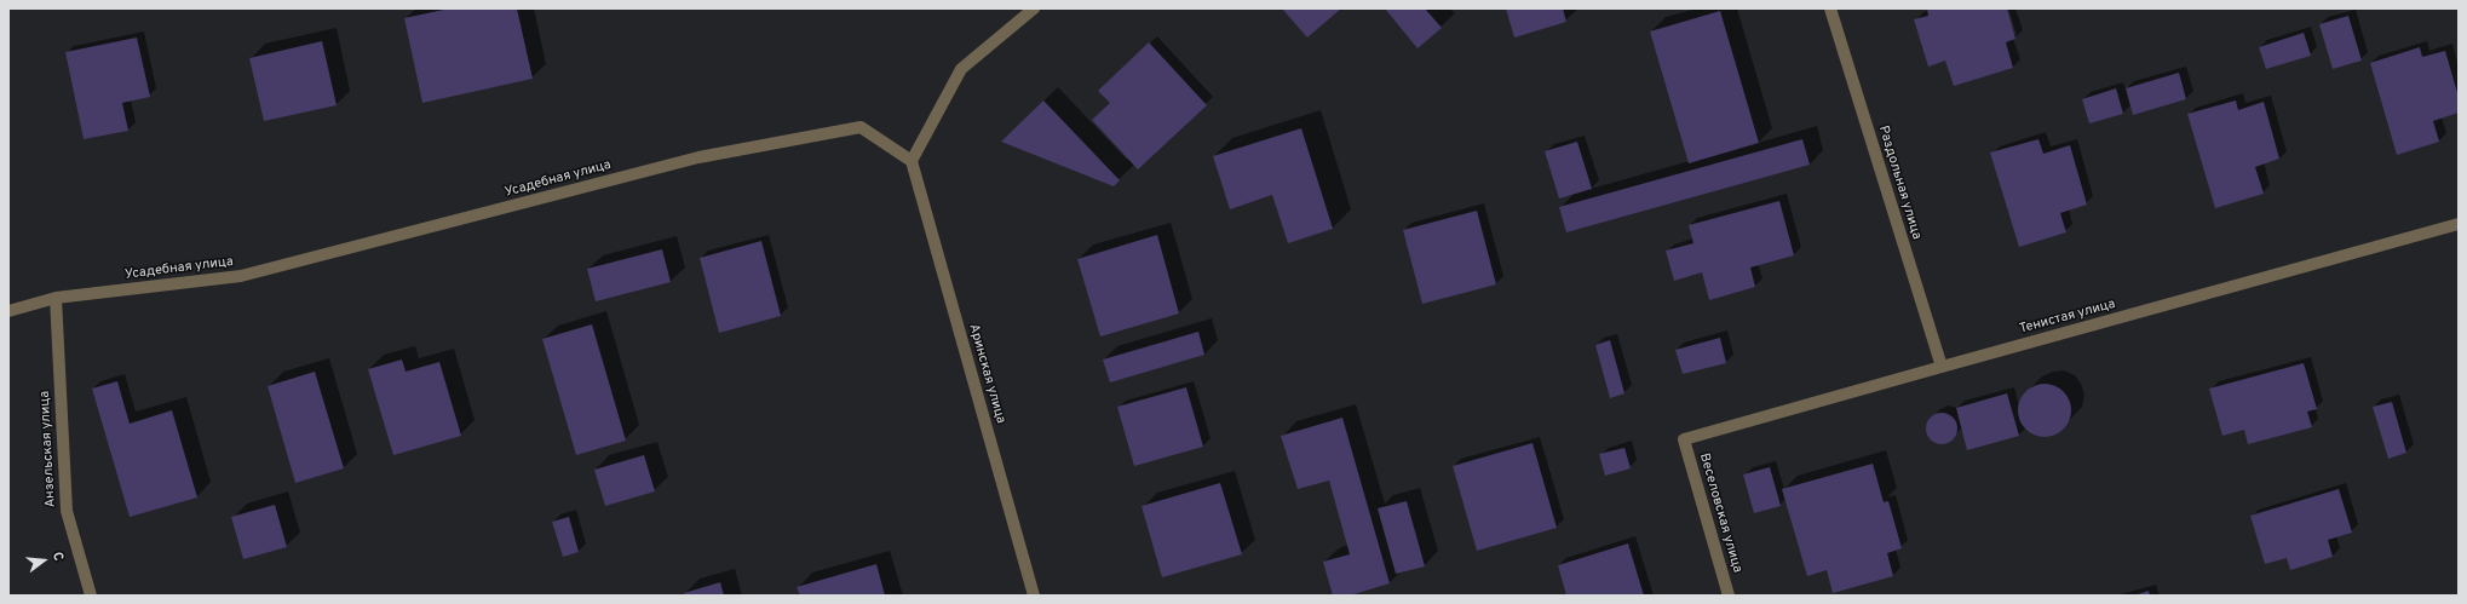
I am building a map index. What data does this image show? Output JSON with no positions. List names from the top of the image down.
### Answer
{
  "streets": {
    "street": [
      "Усадебная улица",
      "Раздольная улица",
      "Тенистая улица",
      "Аринская улица",
      "Анзельская улица",
      "Веселовская улица"
    ]
  },
  "crossings": [
    ["Усадебная улица", "Аринская улица"],
    ["Усадебная улица", "Анзельская улица"],
    ["Раздольная улица", "Тенистая улица"],
    ["Тенистая улица", "Веселовская улица"]
  ],
  "north": "right"
}
